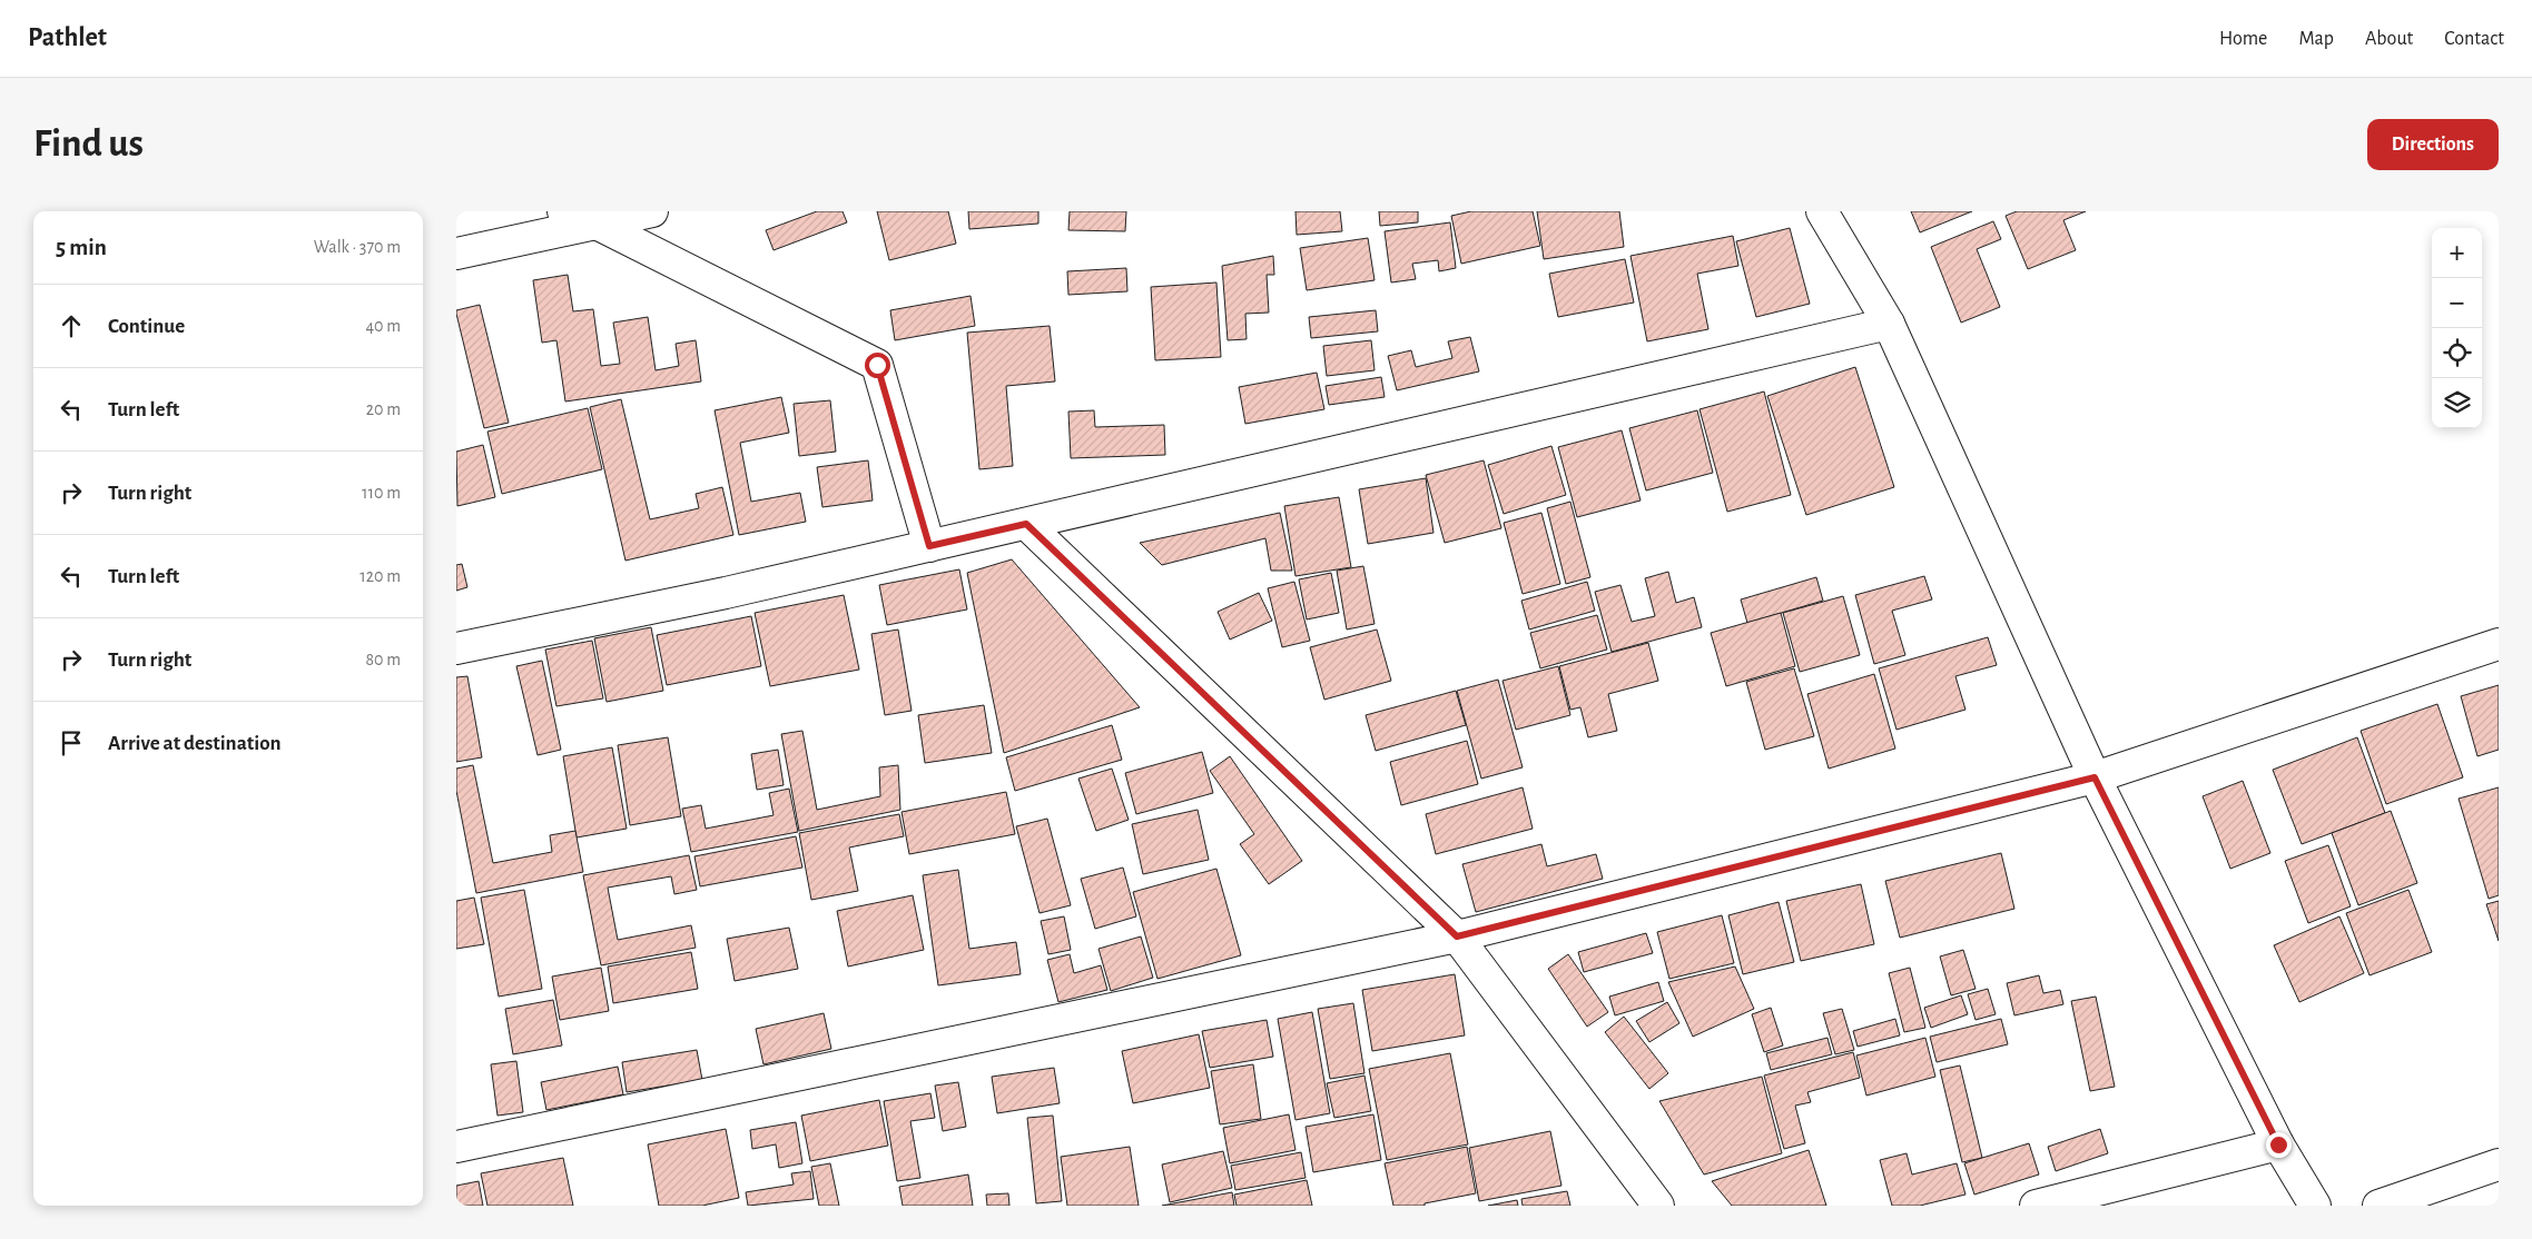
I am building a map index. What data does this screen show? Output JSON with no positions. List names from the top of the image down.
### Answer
{
  "page": {
    "header": "Pathlet",
    "nav": [
      "Home",
      "Map",
      "About",
      "Contact"
    ],
    "buttons": "Directions",
    "title": "Find us",
    "heading": ["5 min", "Walk · 370 m"],
    "map_buttons": ["+", "−"],
    "list": [
      ["Continue", "40 m"],
      ["Turn left", "20 m"],
      ["Turn right", "110 m"],
      ["Turn left", "120 m"],
      ["Turn right", "80 m"],
      "Arrive at destination"
    ]
  }
}
